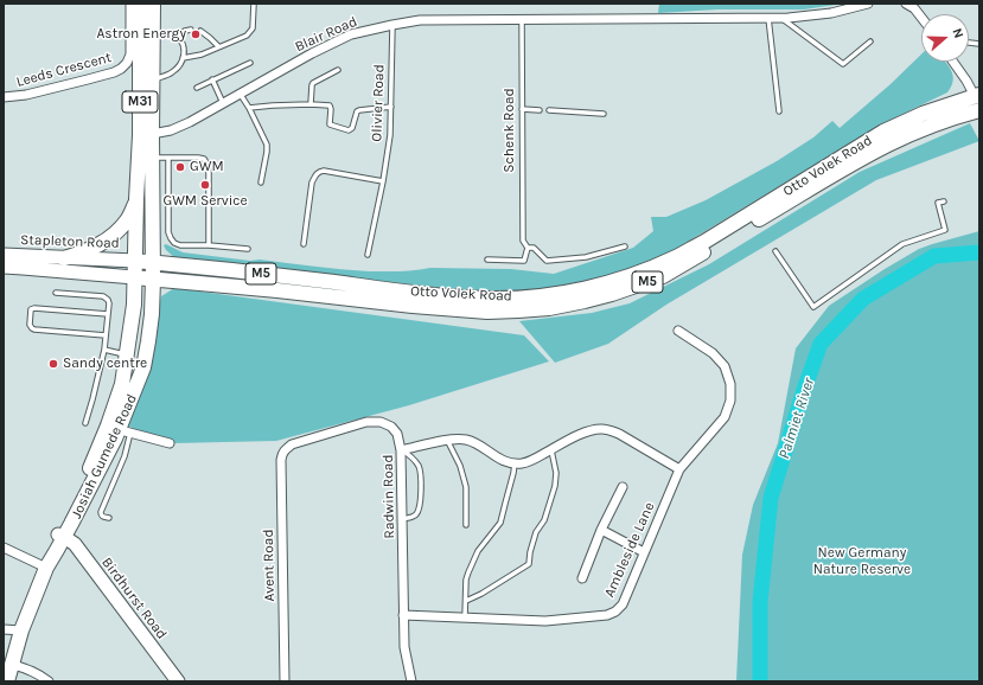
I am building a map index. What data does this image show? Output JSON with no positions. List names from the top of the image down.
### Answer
{
  "streets": {
    "main road": [
      "M31",
      "Otto Volek Road",
      "Stapleton Road",
      "M5",
      "Josiah Gumede Road",
      "Birdhurst Road"
    ],
    "street": [
      "Blair Road",
      "Leeds Crescent",
      "Radwin Road",
      "Ambleside Lane",
      "Avent Road"
    ],
    "lane": ["Olivier Road", "Schenk Road"]
  },
  "crossings": [
    ["Blair Road", "Olivier Road"],
    ["Blair Road", "Schenk Road"],
    ["Blair Road", "Josiah Gumede Road"],
    ["Otto Volek Road", "M5"],
    ["Otto Volek Road", "Josiah Gumede Road"],
    ["Stapleton Road", "M5"],
    ["Stapleton Road", "Josiah Gumede Road"],
    ["M5", "Josiah Gumede Road"],
    ["Josiah Gumede Road", "Birdhurst Road"],
    ["Radwin Road", "Ambleside Lane"],
    ["Radwin Road", "Avent Road"]
  ],
  "water": ["Palmiet River"],
  "parks": ["New Germany Nature Reserve"],
  "places": [
    "Astron Energy",
    "GWM",
    "GWM Service",
    "Sandy centre"
  ],
  "north": "right"
}
